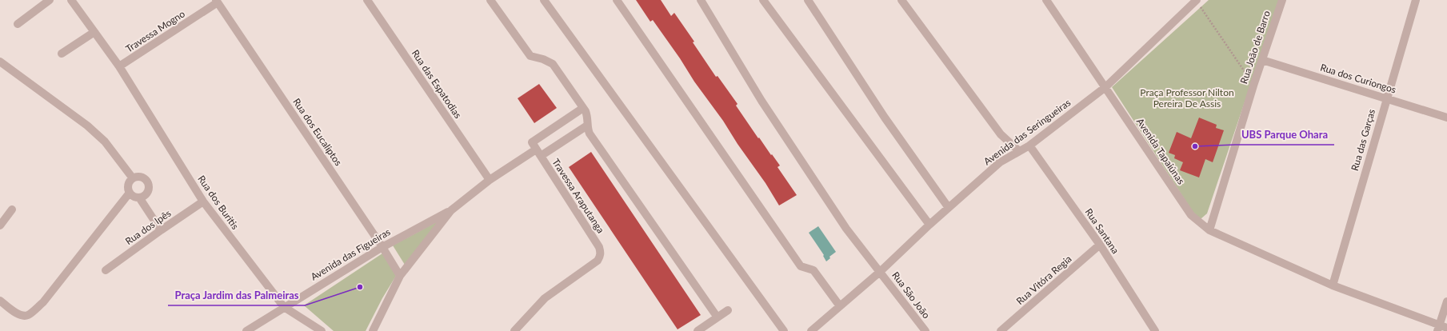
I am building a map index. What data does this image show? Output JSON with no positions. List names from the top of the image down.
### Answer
{
  "streets": {
    "street": [
      "Travessa Mogno",
      "Rua João de Barro",
      "Rua dos Curiongos",
      "Rua das Espatodias",
      "Rua dos Eucaliptos",
      "Avenida das Seringueiras",
      "Rua das Garças",
      "Avenida Tapaiúnas",
      "Travessa Araputanga",
      "Rua dos Buritis",
      "Rua dos Ipês",
      "Rua Santana",
      "Avenida das Figueiras",
      "Rua Vitóra Regia",
      "Rua São João"
    ]
  },
  "crossings": [
    ["Travessa Mogno", "Rua dos Eucaliptos"],
    ["Travessa Mogno", "Rua dos Buritis"],
    ["Rua João de Barro", "Rua dos Curiongos"],
    ["Rua João de Barro", "Avenida Tapaiúnas"],
    ["Rua dos Curiongos", "Rua das Garças"],
    ["Rua dos Eucaliptos", "Avenida das Figueiras"],
    ["Avenida das Seringueiras", "Avenida Tapaiúnas"],
    ["Avenida das Seringueiras", "Rua Santana"],
    ["Avenida das Seringueiras", "Rua São João"],
    ["Rua das Garças", "Avenida Tapaiúnas"],
    ["Rua dos Buritis", "Rua dos Ipês"],
    ["Rua dos Buritis", "Avenida das Figueiras"],
    ["Rua Santana", "Rua Vitóra Regia"]
  ],
  "parks": ["Praça Professor Nilton Pereira De Assis"],
  "places": ["UBS Parque Ohara", "Praça Jardim das Palmeiras"]
}
